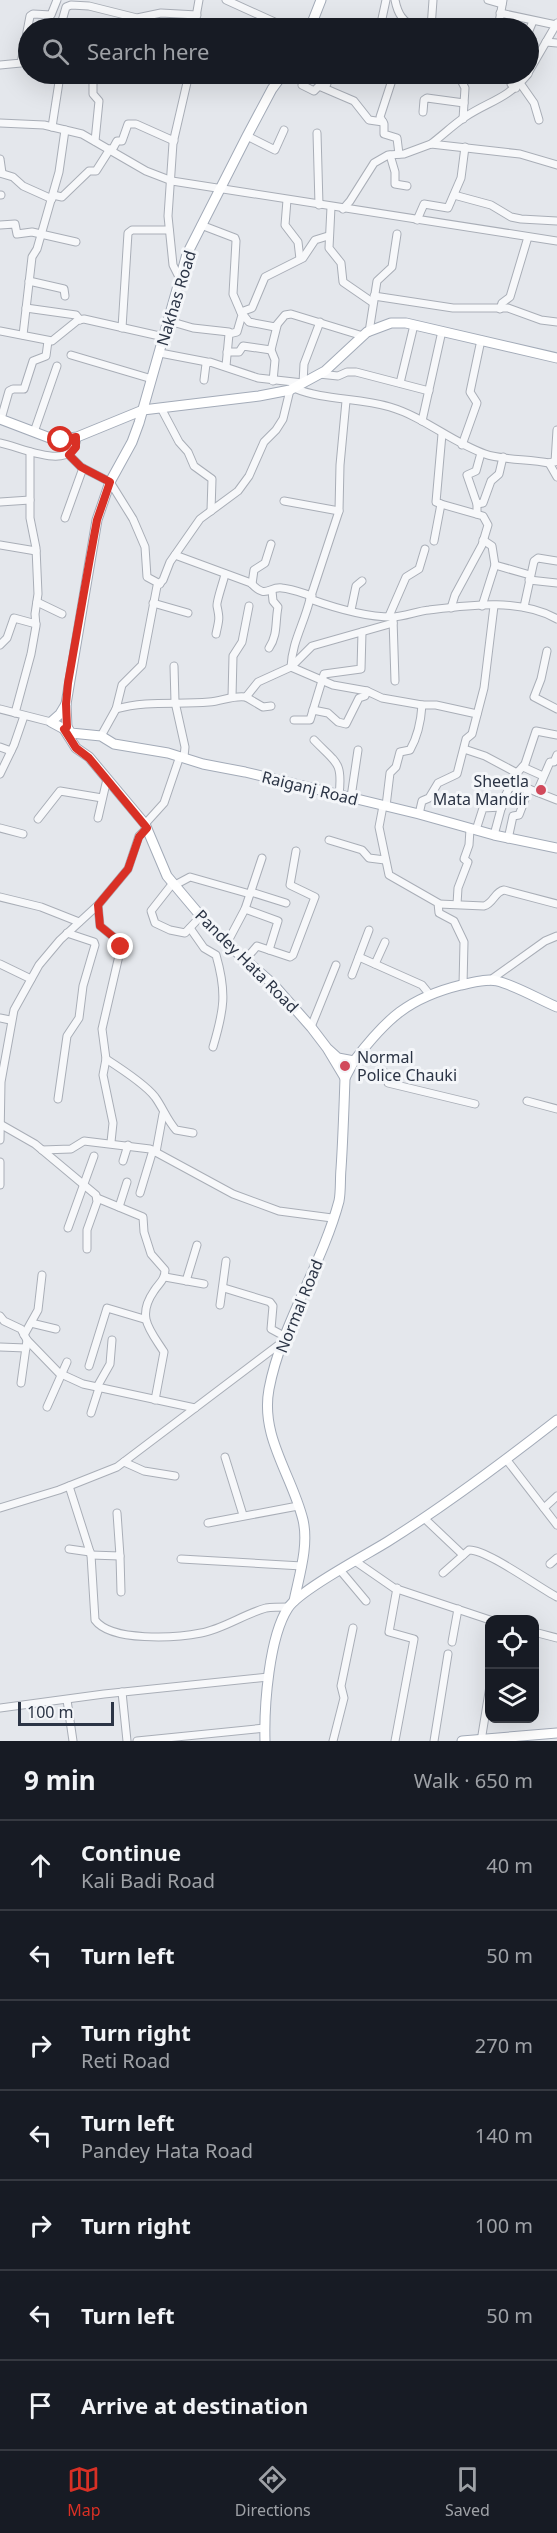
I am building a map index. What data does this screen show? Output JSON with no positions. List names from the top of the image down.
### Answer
{
  "streets": {
    "main road": [
      "Nakhas Road",
      "Raiganj Road",
      "Pandey Hata Road",
      "Normal Road"
    ]
  },
  "crossings": [
    ["Nakhas Road", "Raiganj Road"],
    ["Nakhas Road", "Pandey Hata Road"],
    ["Raiganj Road", "Pandey Hata Road"],
    ["Pandey Hata Road", "Normal Road"]
  ],
  "places": ["Sheetla Mata Mandir", "Normal Police Chauki"],
  "scale_bar": "100 m",
  "page": {
    "search": "Search here",
    "scale": "100 m",
    "heading": ["9 min", "Walk · 650 m"],
    "list": [
      ["Continue", "Kali Badi Road", "40 m"],
      ["Turn left", "50 m"],
      ["Turn right", "Reti Road", "270 m"],
      ["Turn left", "Pandey Hata Road", "140 m"],
      ["Turn right", "100 m"],
      ["Turn left", "50 m"],
      "Arrive at destination"
    ],
    "nav": ["Map", "Directions", "Saved"]
  }
}
